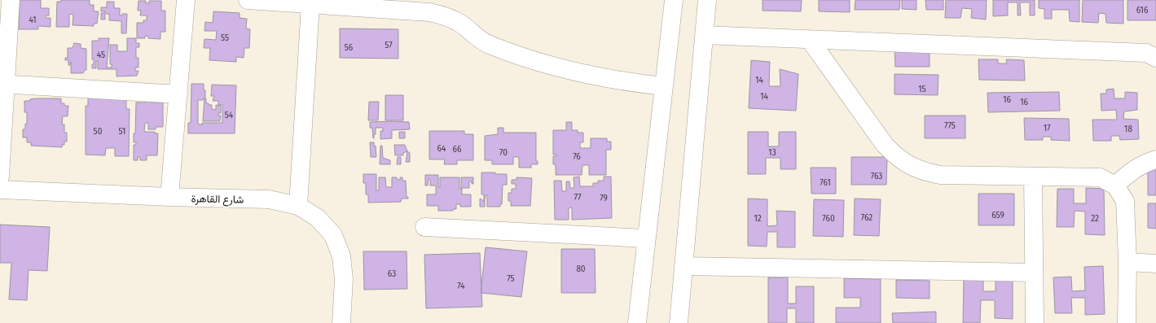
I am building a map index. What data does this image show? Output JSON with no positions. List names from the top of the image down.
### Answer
{
  "streets": {
    "street": ["شارع القاهرة"]
  },
  "house_numbers": [
    "616",
    "41",
    "55",
    "57",
    "56",
    "45",
    "14",
    "15",
    "14",
    "16",
    "16",
    "54",
    "775",
    "17",
    "18",
    "50",
    "51",
    "64",
    "66",
    "70",
    "13",
    "76",
    "763",
    "761",
    "77",
    "79",
    "659",
    "762",
    "12",
    "760",
    "22",
    "80",
    "63",
    "75",
    "74"
  ]
}
